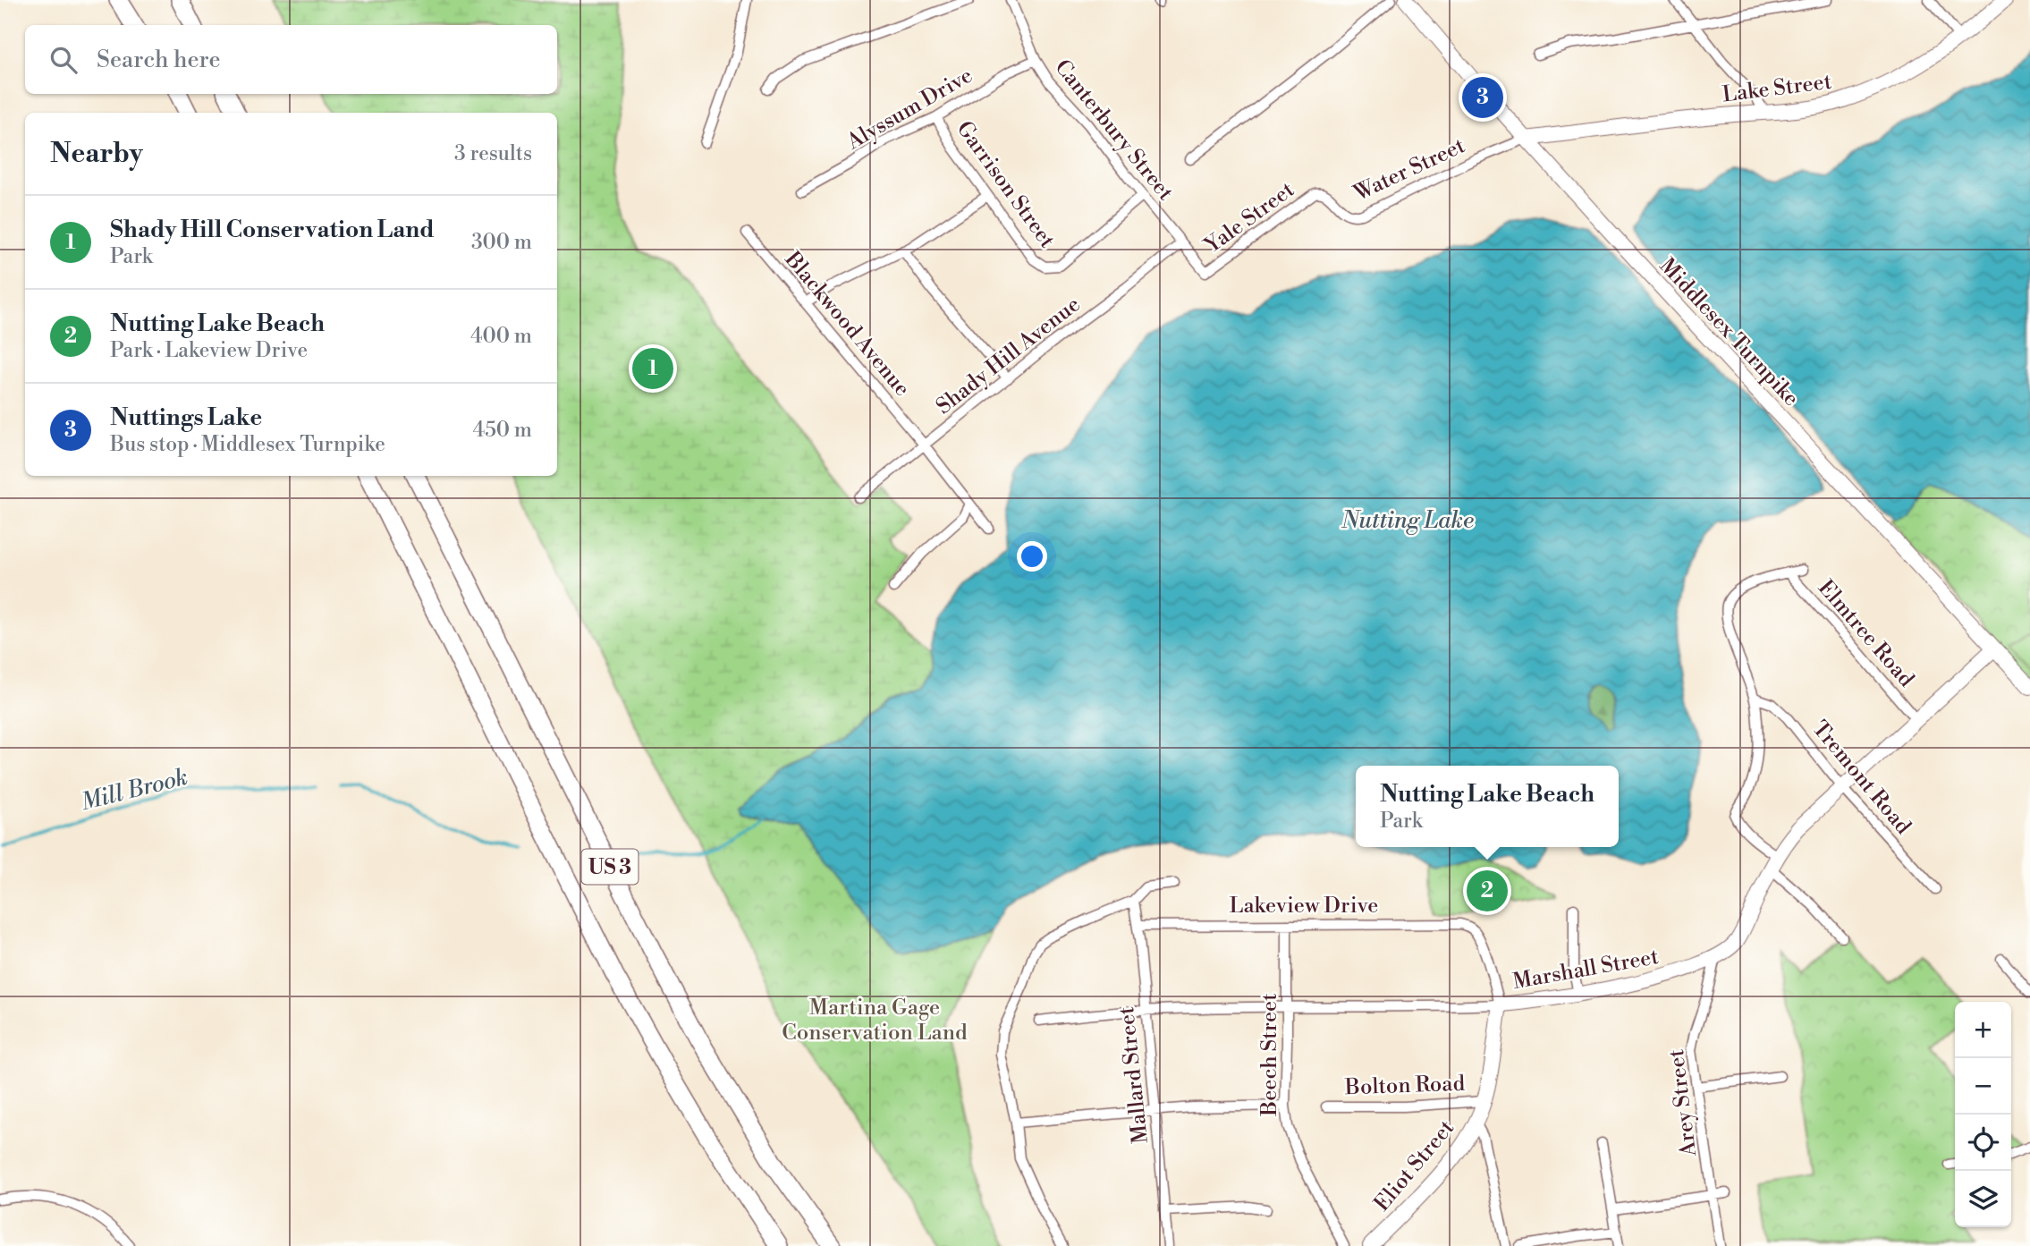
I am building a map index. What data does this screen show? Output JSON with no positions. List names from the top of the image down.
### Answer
{
  "streets": {
    "highway": ["US 3"],
    "street": [
      "Lake Street",
      "Alyssum Drive",
      "Canterbury Street",
      "Water Street",
      "Garrison Street",
      "Yale Street",
      "Blackwood Avenue",
      "Middlesex Turnpike",
      "Shady Hill Avenue",
      "Elmtree Road",
      "Tremont Road",
      "Lakeview Drive",
      "Marshall Street",
      "Beech Street",
      "Mallard Street",
      "Bolton Road",
      "Arey Street",
      "Eliot Street"
    ]
  },
  "crossings": [
    ["Lake Street", "Water Street"],
    ["Lake Street", "Middlesex Turnpike"],
    ["Alyssum Drive", "Canterbury Street"],
    ["Alyssum Drive", "Garrison Street"],
    ["Canterbury Street", "Garrison Street"],
    ["Canterbury Street", "Yale Street"],
    ["Canterbury Street", "Shady Hill Avenue"],
    ["Water Street", "Yale Street"],
    ["Water Street", "Middlesex Turnpike"],
    ["Blackwood Avenue", "Shady Hill Avenue"],
    ["Middlesex Turnpike", "Marshall Street"],
    ["Elmtree Road", "Marshall Street"],
    ["Tremont Road", "Marshall Street"],
    ["Lakeview Drive", "Beech Street"],
    ["Lakeview Drive", "Mallard Street"],
    ["Lakeview Drive", "Eliot Street"],
    ["Marshall Street", "Beech Street"],
    ["Marshall Street", "Mallard Street"],
    ["Marshall Street", "Arey Street"],
    ["Marshall Street", "Eliot Street"],
    ["Bolton Road", "Eliot Street"]
  ],
  "water": ["Nutting Lake", "Mill Brook"],
  "parks": ["Martina Gage Conservation Land"],
  "page": {
    "search": "Search here",
    "pins": ["3", "1", "2"],
    "heading": ["Nearby", "3 results"],
    "list": [
      {
        "mark": "1",
        "name": "Shady Hill Conservation Land",
        "note": "Park",
        "value": "300 m"
      },
      {
        "mark": "2",
        "name": "Nutting Lake Beach",
        "note": "Park · Lakeview Drive",
        "value": "400 m"
      },
      {
        "mark": "3",
        "name": "Nuttings Lake",
        "note": "Bus stop · Middlesex Turnpike",
        "value": "450 m"
      }
    ],
    "popup": ["Nutting Lake Beach", "Park"],
    "map_buttons": ["+", "−"]
  }
}
